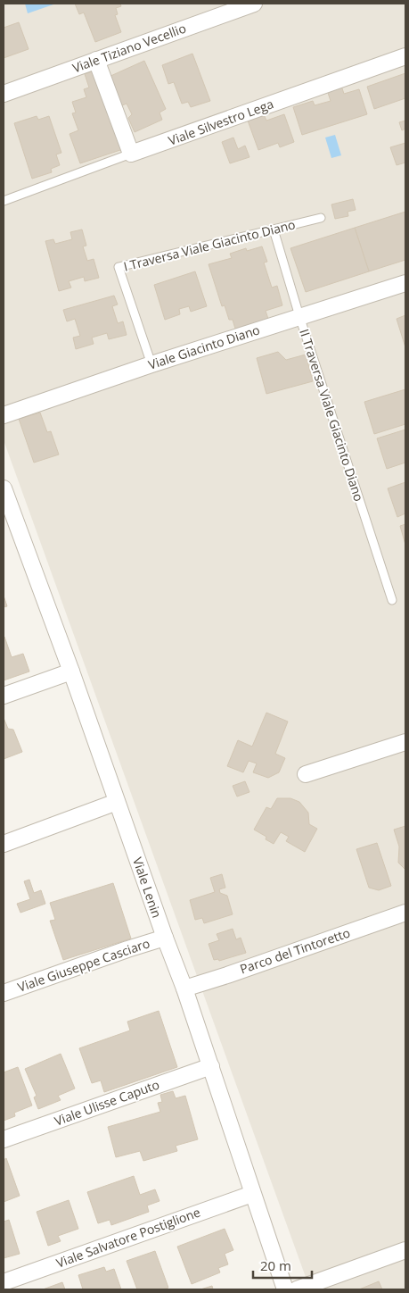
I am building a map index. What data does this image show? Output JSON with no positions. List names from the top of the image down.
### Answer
{
  "streets": {
    "street": [
      "Viale Tiziano Vecellio",
      "Viale Silvestro Lega",
      "Viale Giacinto Diano",
      "Viale Lenin",
      "Parco del Tintoretto",
      "Viale Giuseppe Casciaro",
      "Viale Ulisse Caputo",
      "Viale Salvatore Postiglione"
    ],
    "lane": ["I Traversa Viale Giacinto Diano", "II Traversa Viale Giacinto Diano"]
  },
  "crossings": [
    ["I Traversa Viale Giacinto Diano", "Viale Giacinto Diano"],
    ["I Traversa Viale Giacinto Diano", "II Traversa Viale Giacinto Diano"],
    ["Viale Giacinto Diano", "II Traversa Viale Giacinto Diano"],
    ["Viale Lenin", "Parco del Tintoretto"],
    ["Viale Lenin", "Viale Giuseppe Casciaro"],
    ["Viale Lenin", "Viale Ulisse Caputo"],
    ["Viale Lenin", "Viale Salvatore Postiglione"]
  ],
  "scale_bar": "20 m"
}
